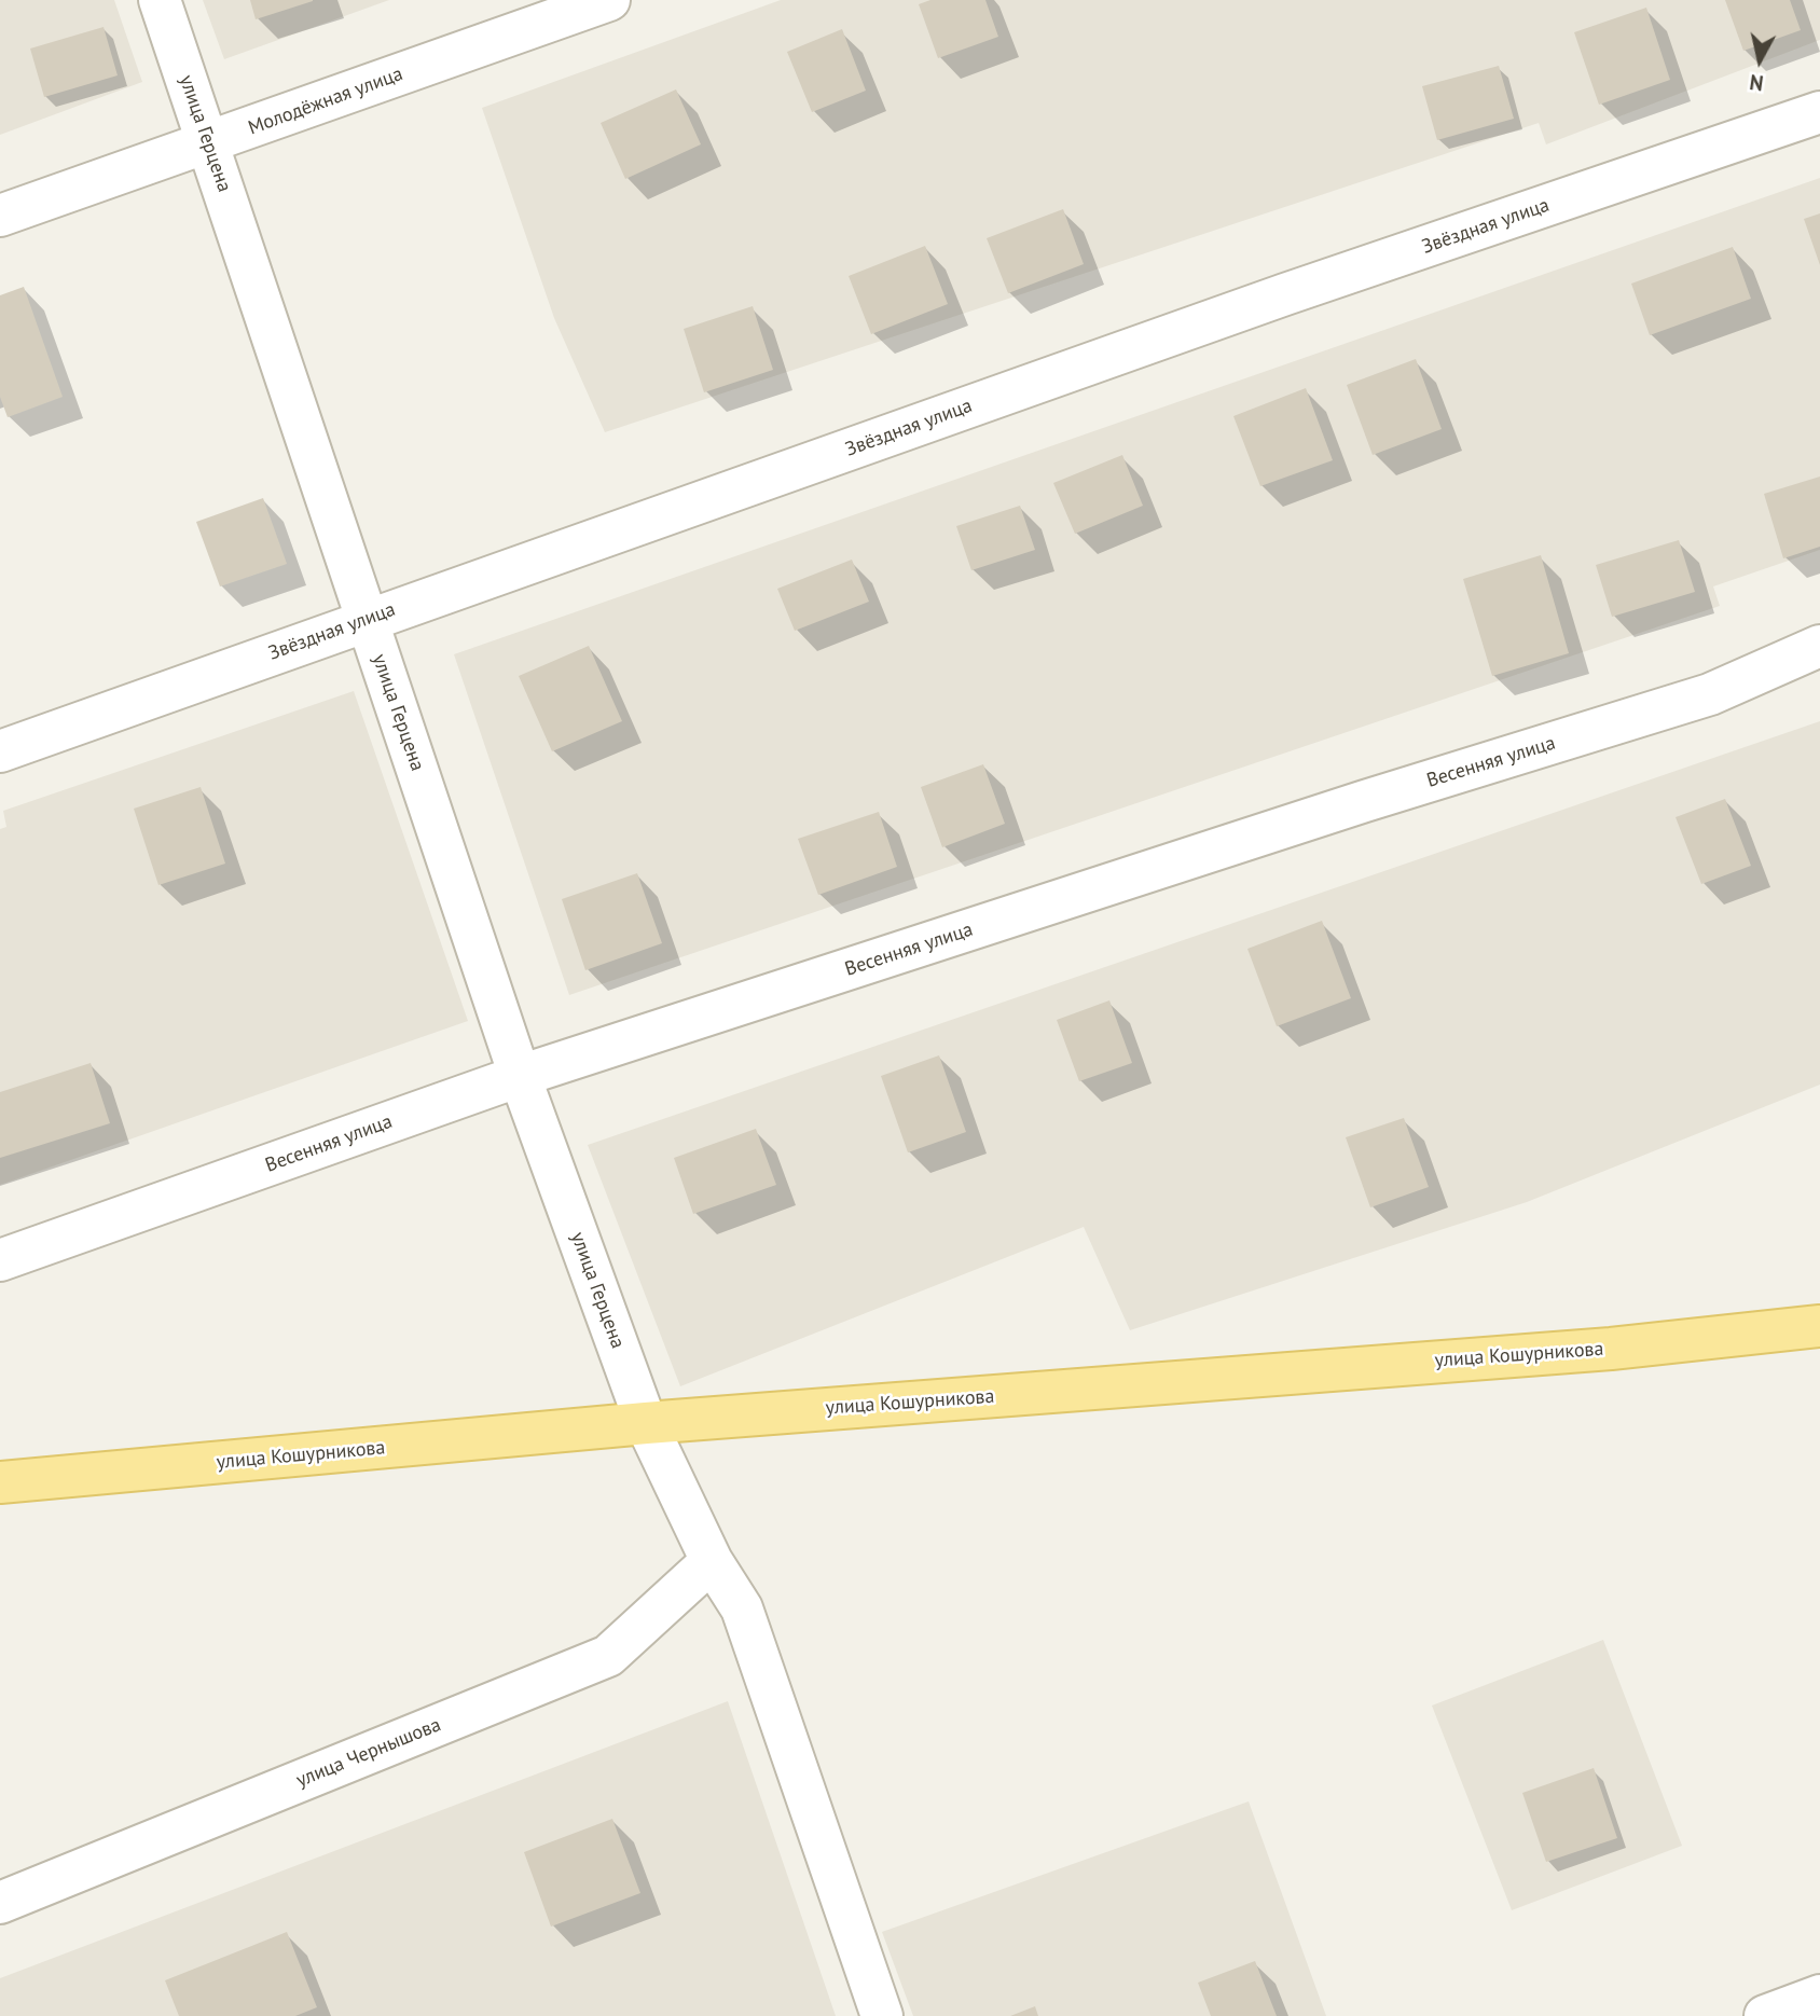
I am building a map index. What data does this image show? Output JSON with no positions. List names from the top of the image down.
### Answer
{
  "streets": {
    "main road": ["улица Кошурникова"],
    "street": [
      "Молодёжная улица",
      "улица Герцена",
      "Звёздная улица",
      "Весенняя улица",
      "улица Чернышова"
    ]
  },
  "crossings": [
    ["Молодёжная улица", "улица Герцена"],
    ["улица Герцена", "Звёздная улица"],
    ["улица Герцена", "Весенняя улица"],
    ["улица Герцена", "улица Кошурникова"],
    ["улица Герцена", "улица Чернышова"]
  ],
  "north": "bottom"
}
